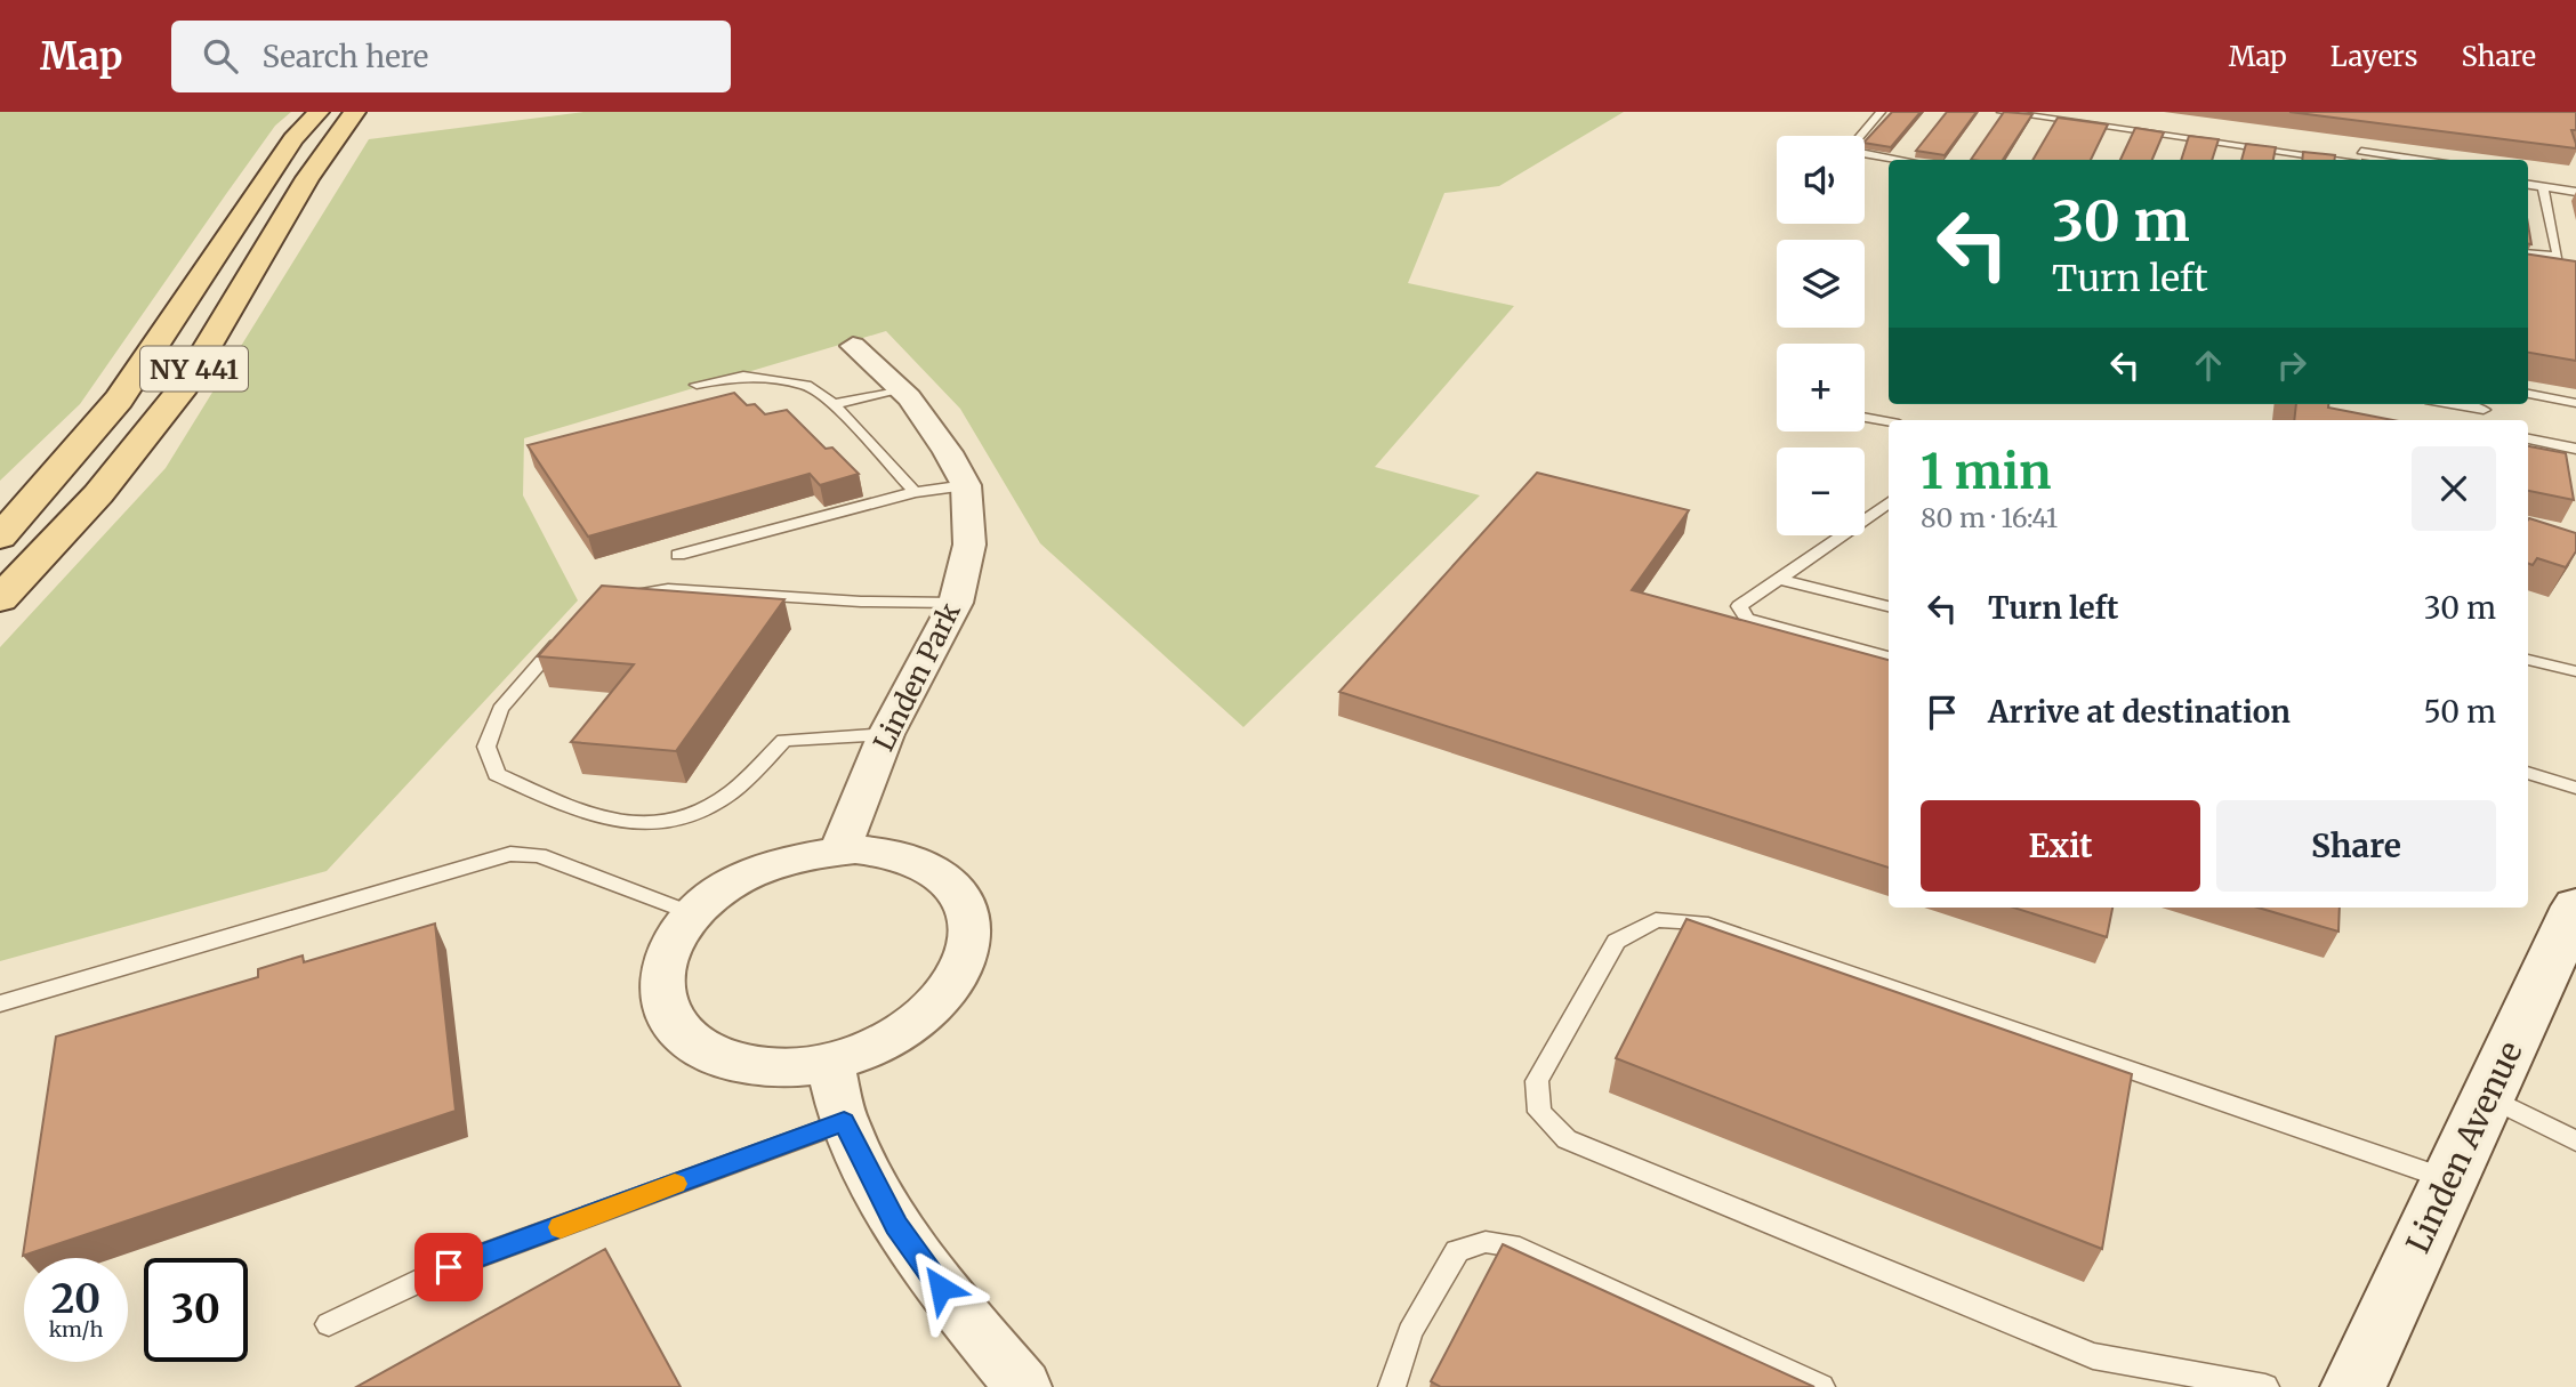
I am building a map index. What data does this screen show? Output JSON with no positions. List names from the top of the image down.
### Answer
{
  "streets": {
    "main road": ["NY 441", "Linden Avenue"],
    "street": ["Linden Park"]
  },
  "page": {
    "header": "Map",
    "search": "Search here",
    "nav": ["Map", "Layers", "Share"],
    "map_buttons": ["+", "−"],
    "turn": ["30 m", "Turn left"],
    "heading": ["1 min", "80 m · 16:41"],
    "list": [
      {
        "name": "Turn left",
        "value": "30 m"
      },
      {
        "name": "Arrive at destination",
        "value": "50 m"
      }
    ],
    "buttons": ["Exit", "Share"],
    "speed": "20 km/h",
    "limit": "30"
  }
}
